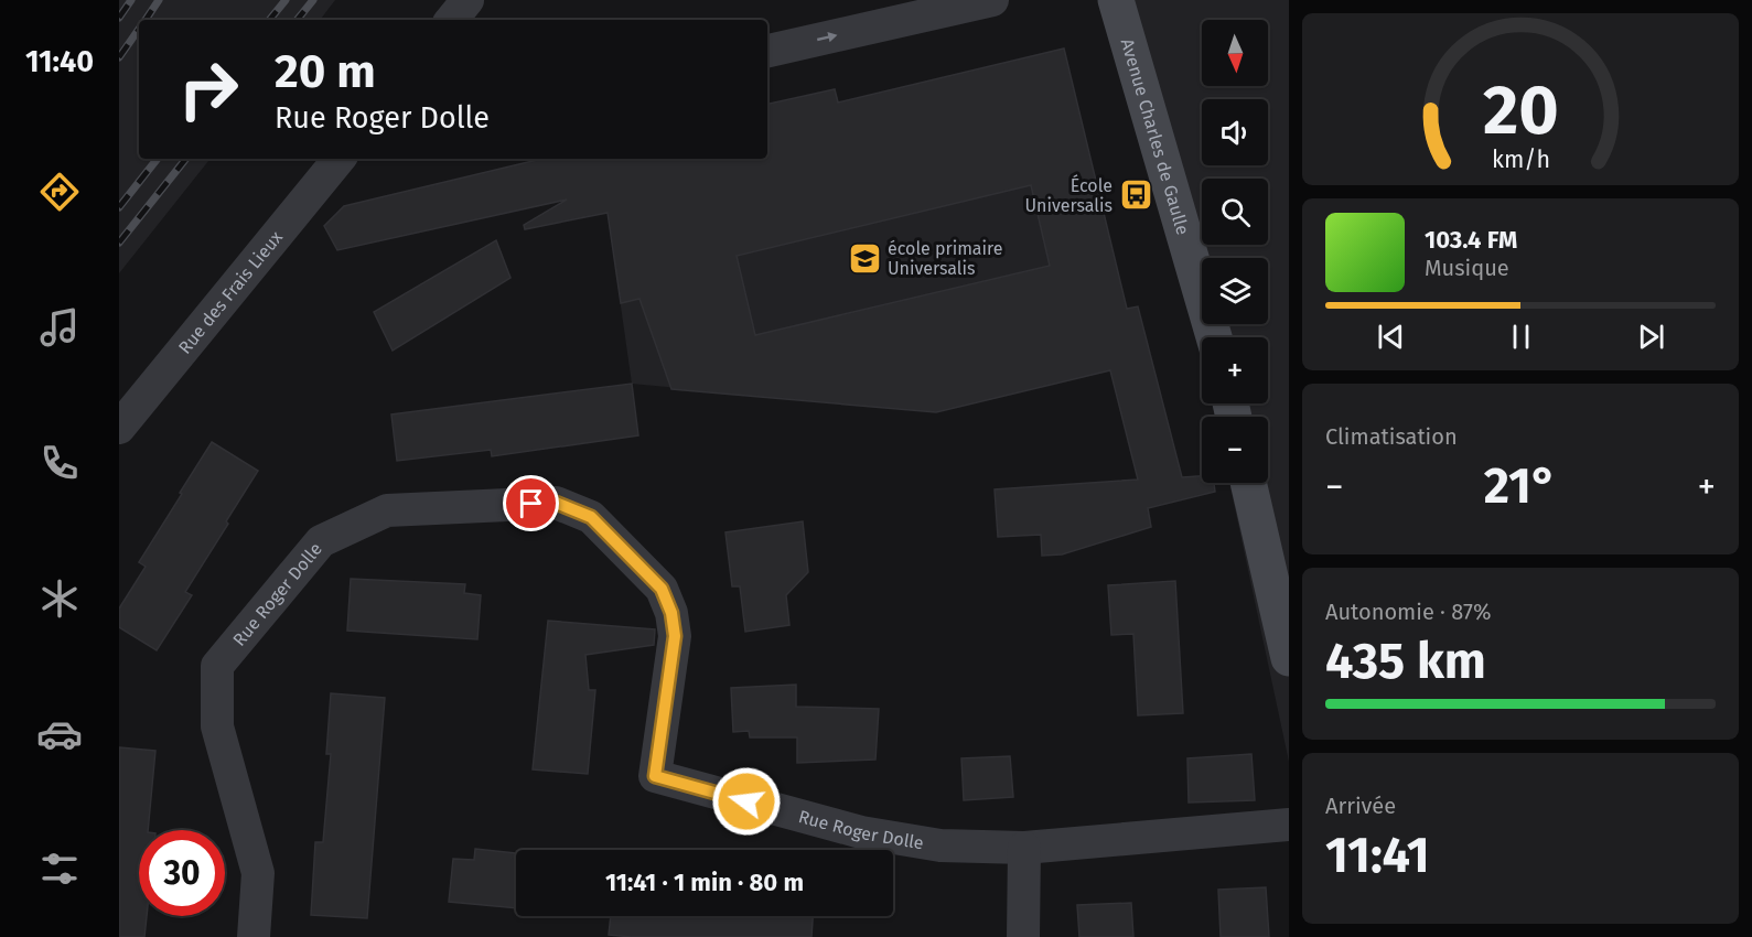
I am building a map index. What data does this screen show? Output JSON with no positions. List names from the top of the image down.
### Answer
{
  "streets": {
    "street": ["Avenue Charles de Gaulle", "Rue des Frais Lieux", "Rue Roger Dolle"]
  },
  "places": {
    "bus stop": ["École Universalis"],
    "school or university": ["école primaire Universalis"]
  },
  "north": "bottom",
  "page": {
    "tabs": "11:40",
    "map_buttons": ["+", "−"],
    "turn": ["20 m", "Rue Roger Dolle"],
    "song": ["103.4 FM", "Musique"],
    "tile": [
      "Climatisation",
      ["Autonomie · 87%", "435 km"],
      ["Arrivée", "11:41"]
    ],
    "heat": ["−", "21°", "+"],
    "limit": "30",
    "trip": "11:41 · 1 min · 80 m",
    "gauge": ["20", "km/h"]
  }
}
